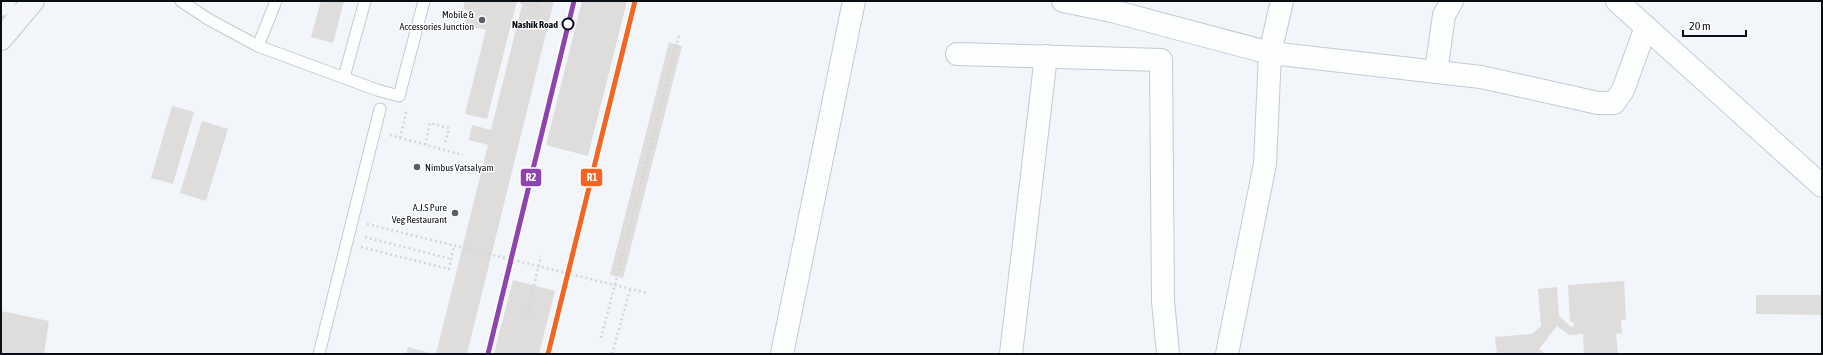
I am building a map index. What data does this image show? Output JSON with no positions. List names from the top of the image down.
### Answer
{
  "places": [
    "Mobile & Accessories Junction",
    "Nashik Road",
    "Nimbus Vatsalyam",
    "A.J.S Pure Veg Restaurant"
  ],
  "lines": ["transit line R1", "transit line R2"],
  "scale_bar": "20 m"
}
